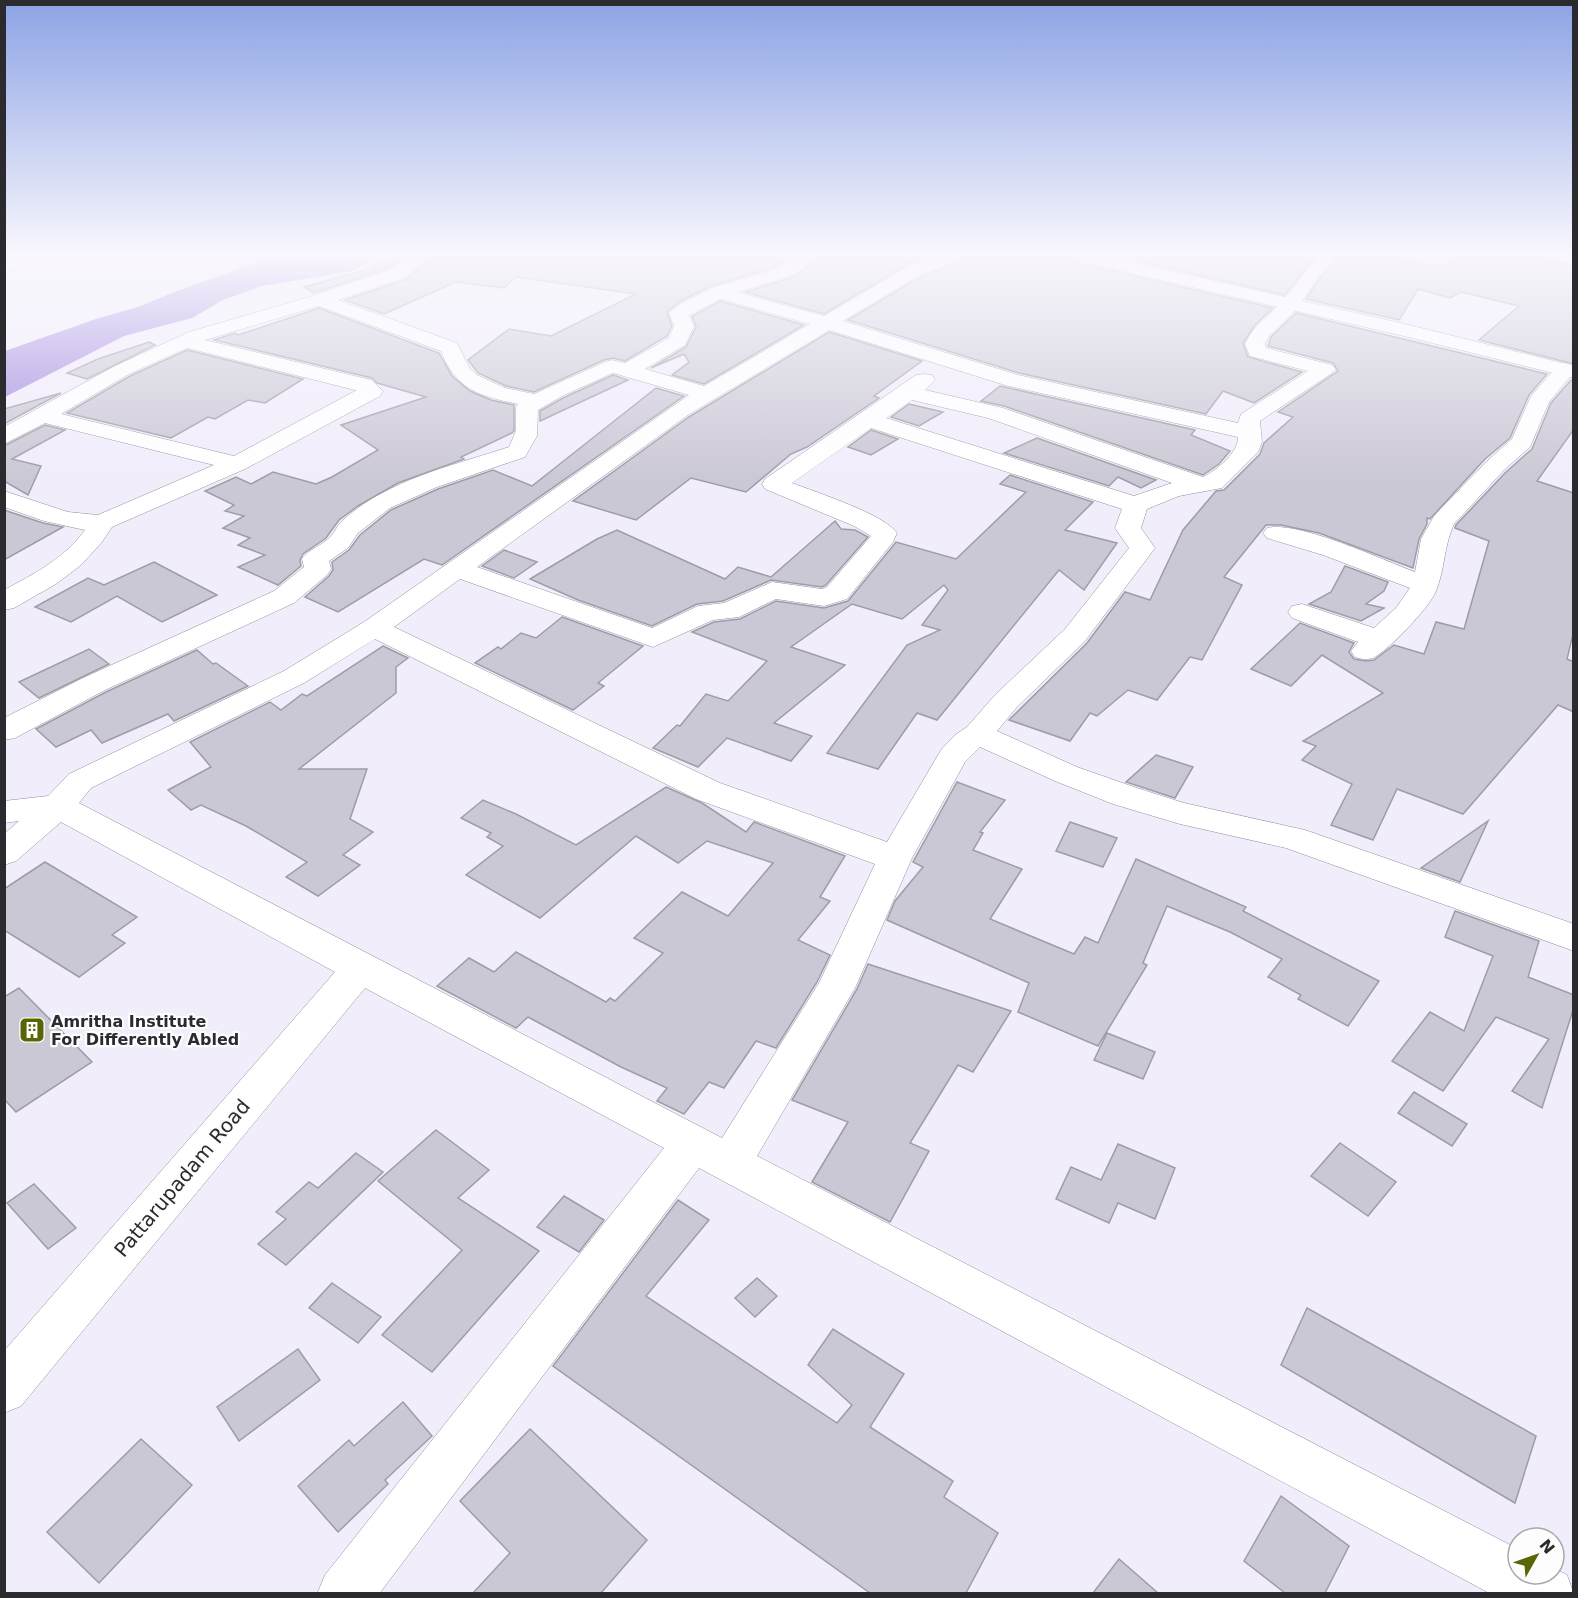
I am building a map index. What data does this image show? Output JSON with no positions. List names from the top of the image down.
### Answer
{
  "streets": {
    "street": ["Pattarupadam Road"]
  },
  "places": {
    "building": ["Amritha Institute For Differently Abled"]
  },
  "north": "top right"
}
